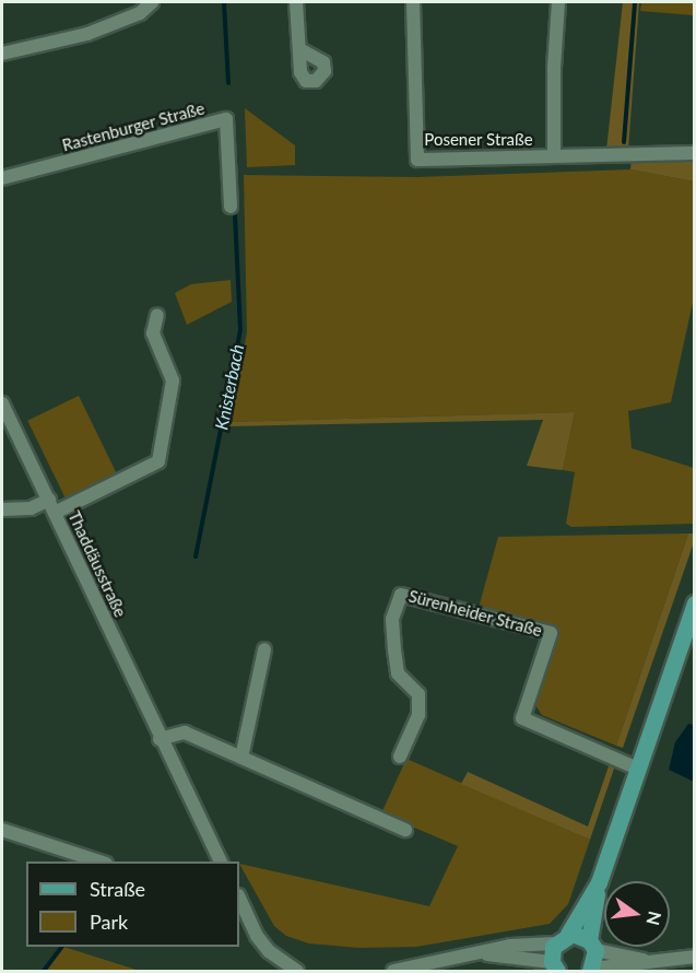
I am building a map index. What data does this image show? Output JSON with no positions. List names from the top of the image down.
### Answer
{
  "streets": {
    "street": [
      "Rastenburger Straße",
      "Posener Straße",
      "Thaddäusstraße",
      "Sürenheider Straße"
    ]
  },
  "water": ["Knisterbach"],
  "legend": ["Straße", "Park"],
  "north": "right"
}
